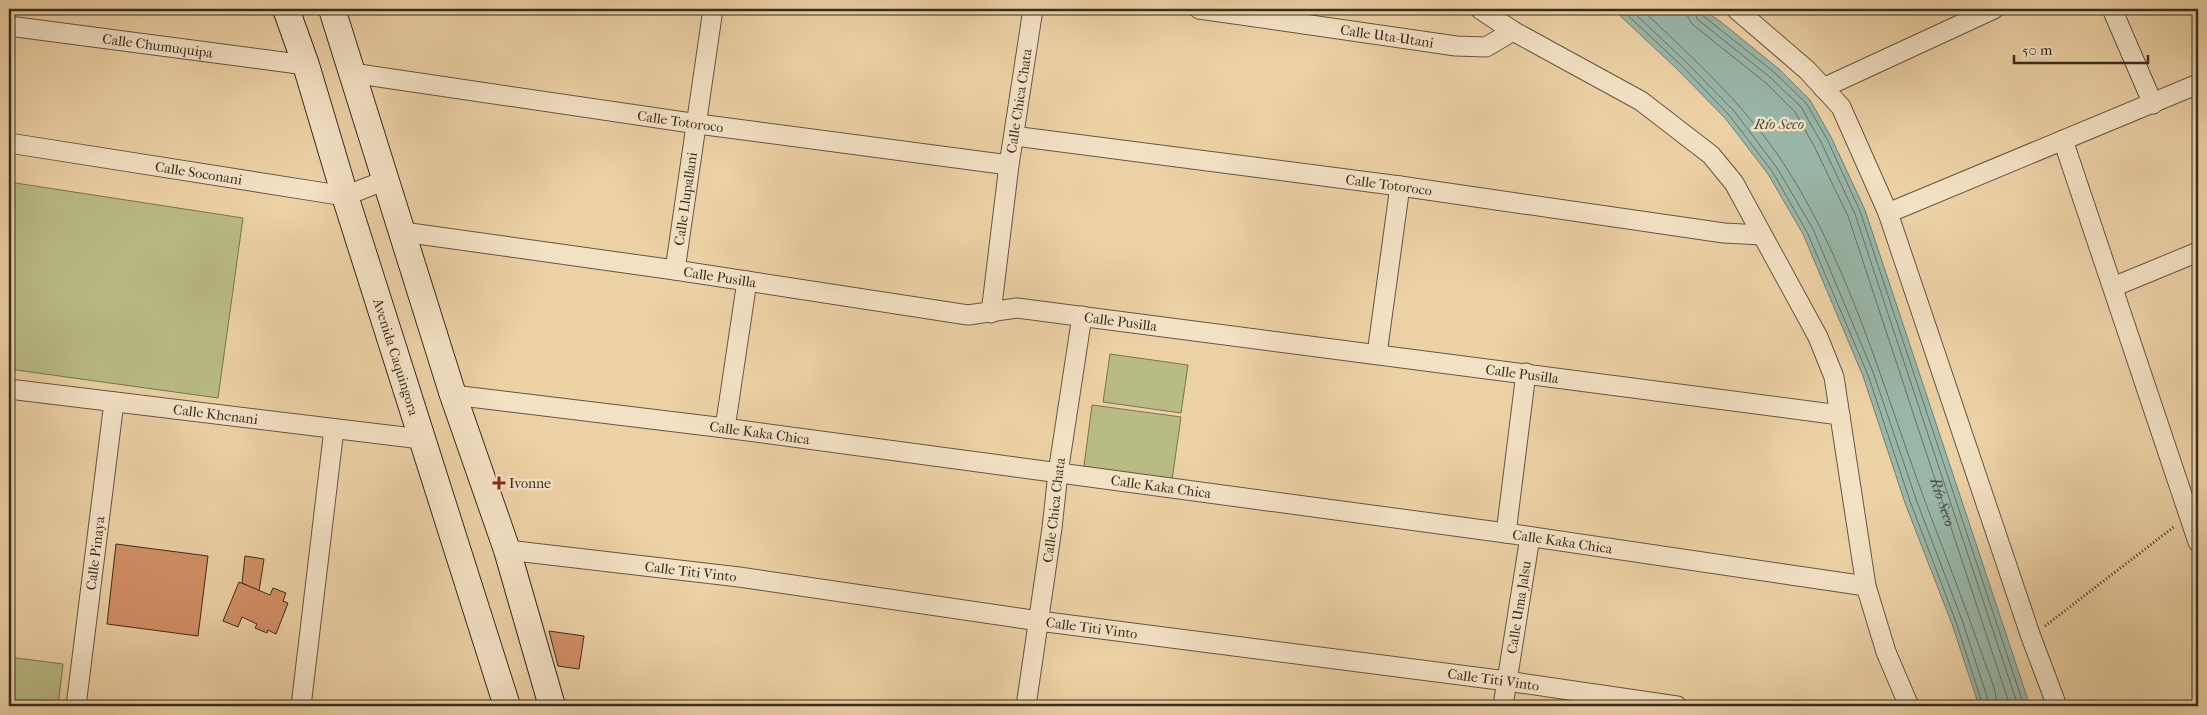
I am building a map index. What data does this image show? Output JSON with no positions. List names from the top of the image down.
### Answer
{
  "streets": {
    "street": [
      "Calle Uta-Utani",
      "Calle Chumuquipa",
      "Calle Chica Chata",
      "Calle Totoroco",
      "Calle Soconani",
      "Calle Llupallani",
      "Calle Pusilla",
      "Avenida Caquingora",
      "Calle Khenani",
      "Calle Kaka Chica",
      "Calle Pinaya",
      "Calle Titi Vinto",
      "Calle Uma Jalsu"
    ]
  },
  "crossings": [
    ["Calle Chumuquipa", "Avenida Caquingora"],
    ["Calle Chica Chata", "Calle Totoroco"],
    ["Calle Chica Chata", "Calle Pusilla"],
    ["Calle Chica Chata", "Calle Kaka Chica"],
    ["Calle Chica Chata", "Calle Titi Vinto"],
    ["Calle Totoroco", "Calle Llupallani"],
    ["Calle Soconani", "Avenida Caquingora"],
    ["Calle Llupallani", "Calle Pusilla"],
    ["Avenida Caquingora", "Calle Khenani"],
    ["Calle Khenani", "Calle Pinaya"],
    ["Calle Kaka Chica", "Calle Uma Jalsu"],
    ["Calle Titi Vinto", "Calle Uma Jalsu"]
  ],
  "water": ["Río Seco"],
  "places": {
    "health": ["Ivonne"]
  },
  "scale_bar": "50 m"
}
